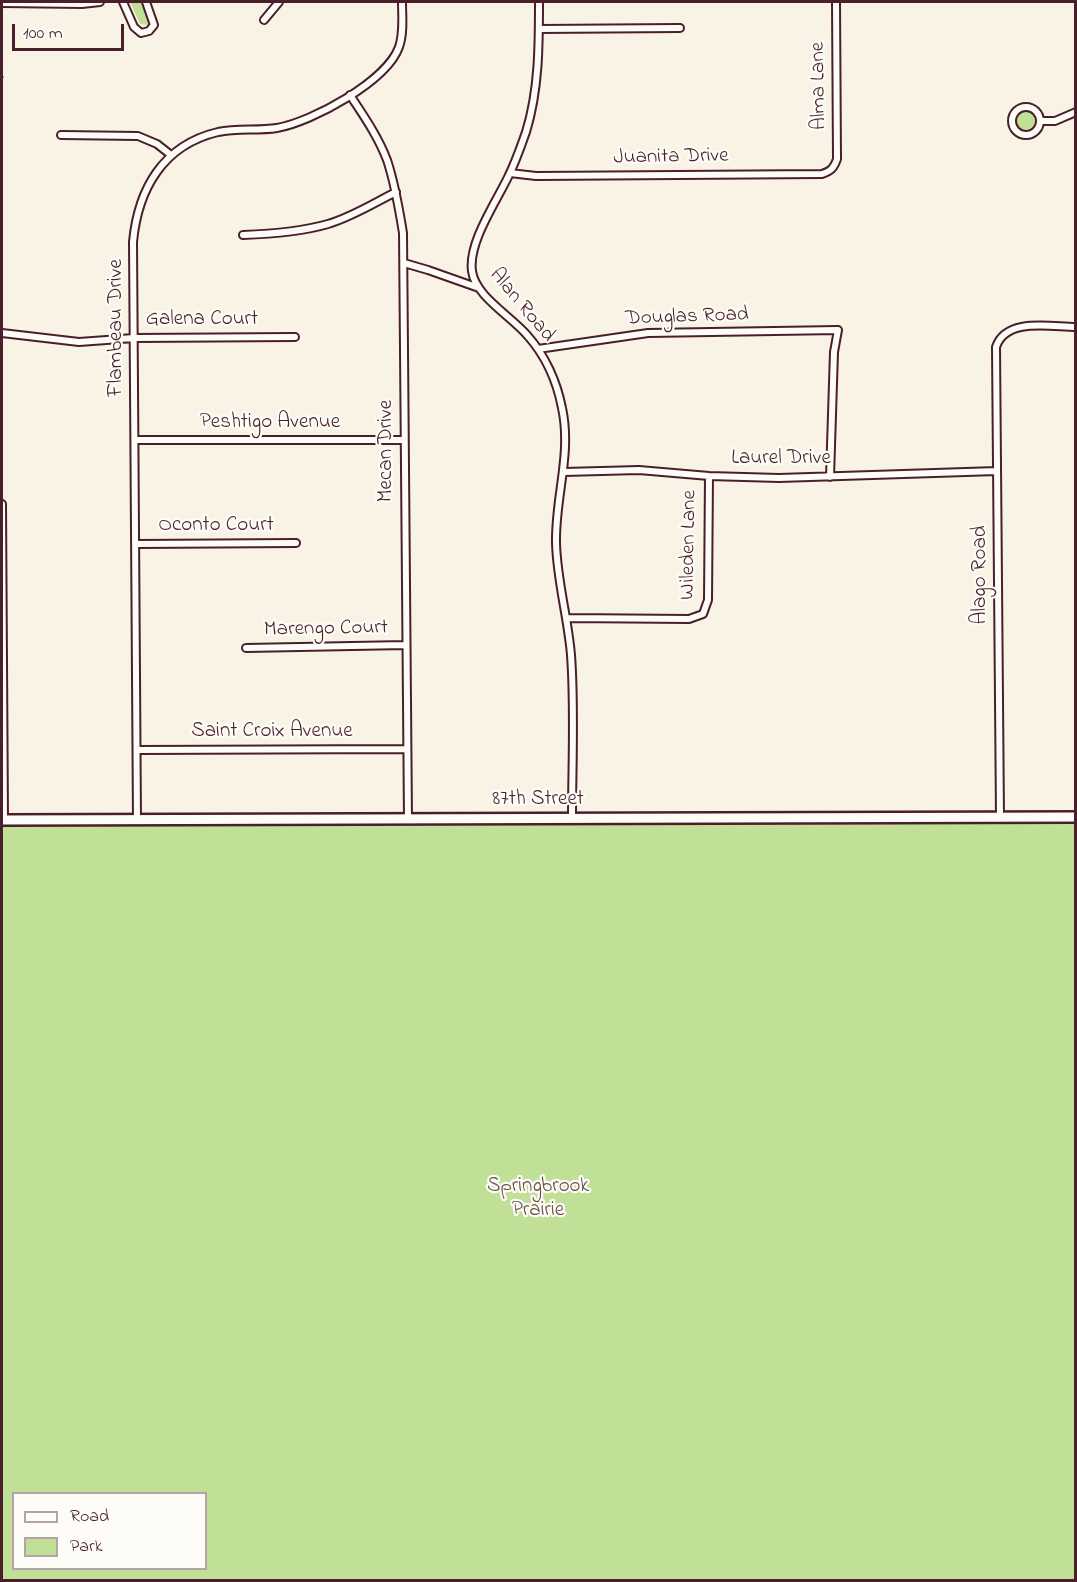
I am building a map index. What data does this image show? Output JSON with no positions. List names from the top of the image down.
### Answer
{
  "streets": {
    "street": [
      "Alma Lane",
      "Juanita Drive",
      "Alan Road",
      "Douglas Road",
      "Galena Court",
      "Flambeau Drive",
      "Peshtigo Avenue",
      "Mecan Drive",
      "Laurel Drive",
      "Oconto Court",
      "Wileden Lane",
      "Alago Road",
      "Marengo Court",
      "Saint Croix Avenue",
      "87th Street"
    ]
  },
  "crossings": [
    ["Alma Lane", "Juanita Drive"],
    ["Juanita Drive", "Alan Road"],
    ["Alan Road", "Douglas Road"],
    ["Alan Road", "Laurel Drive"],
    ["Alan Road", "Wileden Lane"],
    ["Alan Road", "87th Street"],
    ["Douglas Road", "Laurel Drive"],
    ["Galena Court", "Flambeau Drive"],
    ["Flambeau Drive", "Peshtigo Avenue"],
    ["Flambeau Drive", "Mecan Drive"],
    ["Flambeau Drive", "Oconto Court"],
    ["Flambeau Drive", "Saint Croix Avenue"],
    ["Flambeau Drive", "87th Street"],
    ["Peshtigo Avenue", "Mecan Drive"],
    ["Mecan Drive", "Marengo Court"],
    ["Mecan Drive", "Saint Croix Avenue"],
    ["Mecan Drive", "87th Street"],
    ["Laurel Drive", "Wileden Lane"],
    ["Laurel Drive", "Alago Road"],
    ["Alago Road", "87th Street"]
  ],
  "parks": ["Springbrook Prairie"],
  "legend": ["Road", "Park"],
  "scale_bar": "100 m"
}
